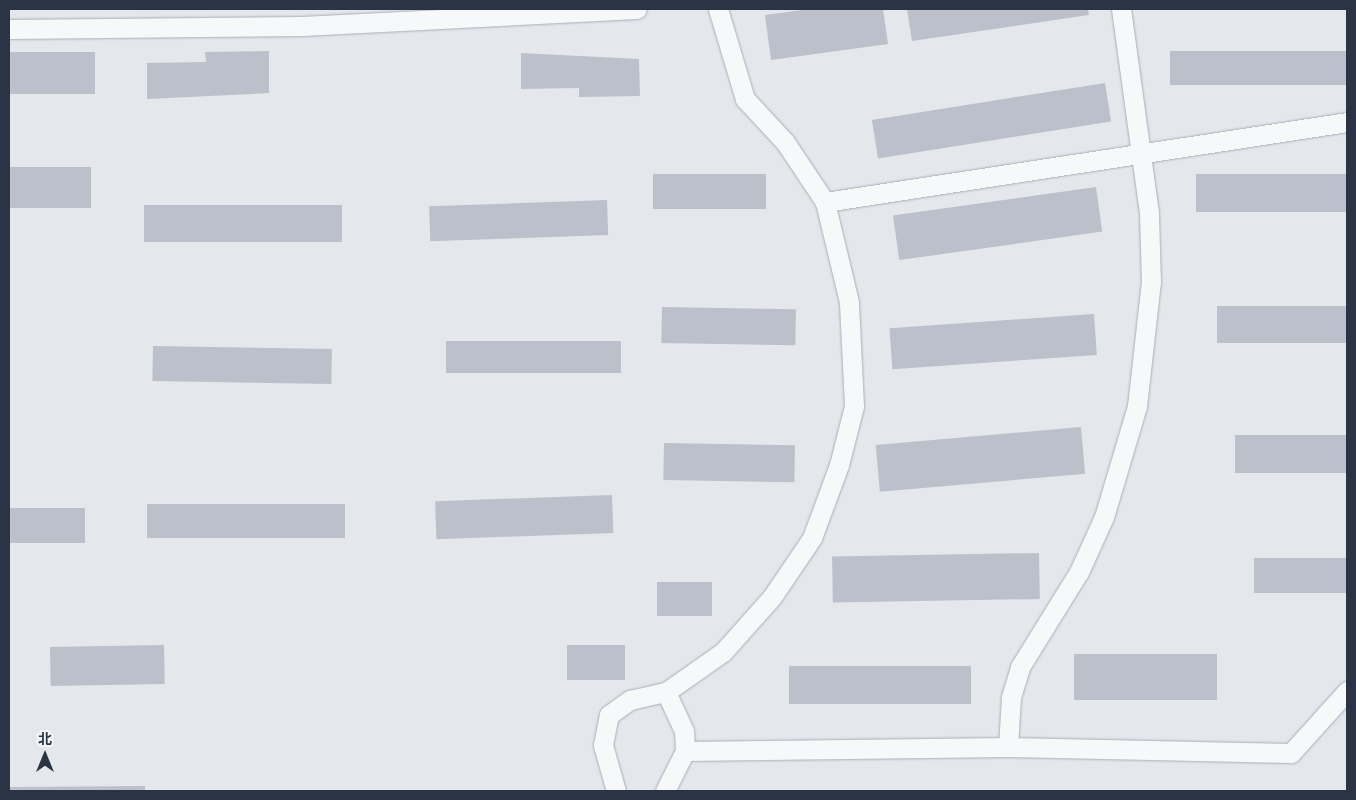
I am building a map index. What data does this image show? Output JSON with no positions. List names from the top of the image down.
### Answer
{
  "north": "top"
}
